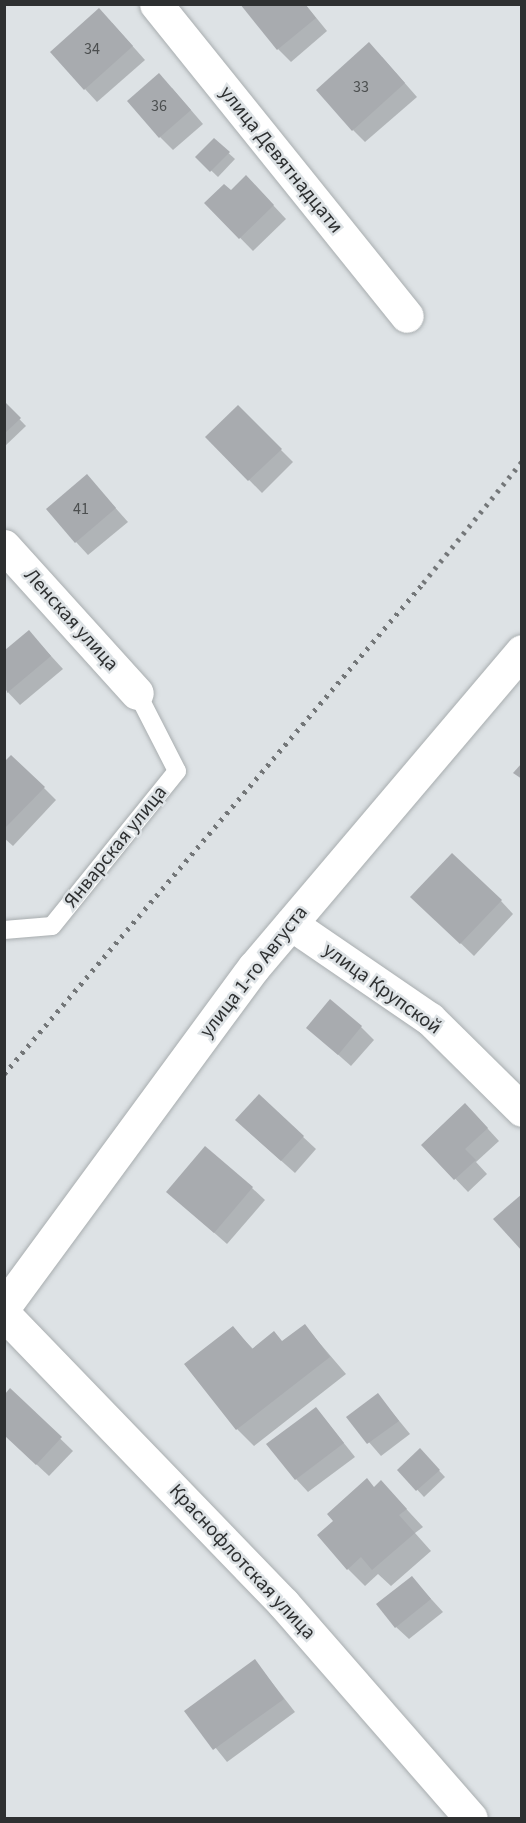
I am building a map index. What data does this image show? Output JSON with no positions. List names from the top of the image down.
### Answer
{
  "streets": {
    "street": [
      "улица Девятнадцати",
      "Ленская улица",
      "улица 1-го Августа",
      "улица Крупской",
      "Краснофлотская улица"
    ],
    "lane": ["Январская улица"]
  },
  "crossings": [
    ["Ленская улица", "Январская улица"],
    ["улица 1-го Августа", "улица Крупской"]
  ],
  "house_numbers": [
    "34",
    "33",
    "36",
    "41"
  ]
}
